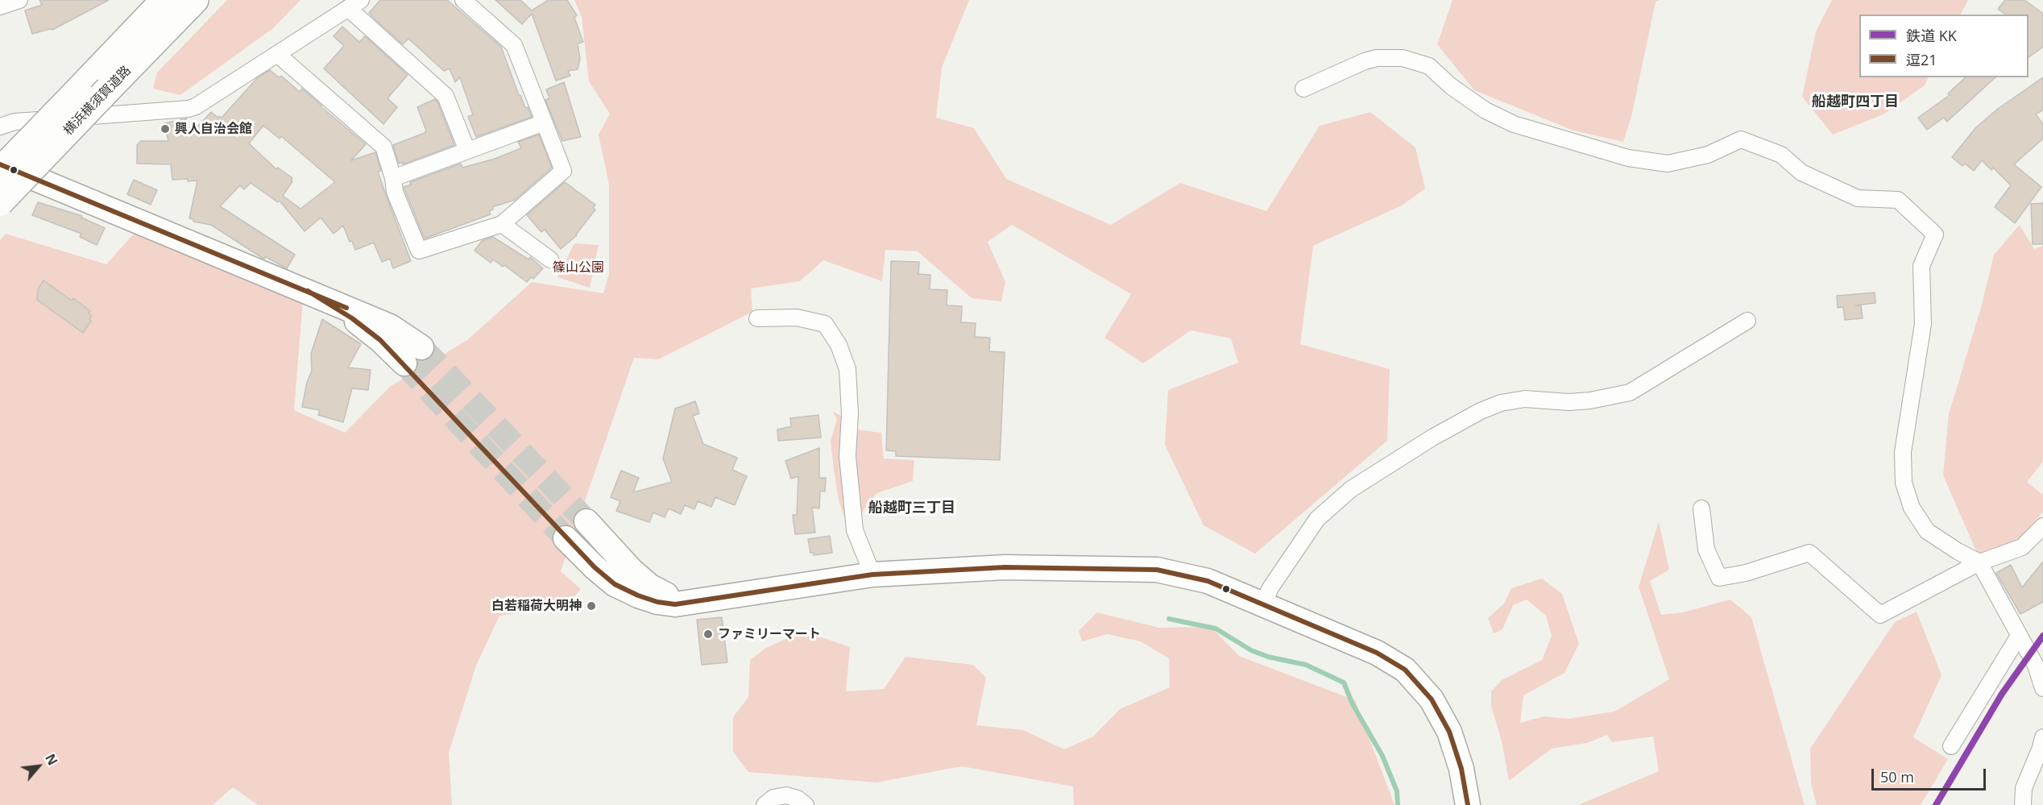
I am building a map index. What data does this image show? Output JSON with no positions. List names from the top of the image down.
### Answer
{
  "streets": {
    "highway": ["横浜横須賀道路"]
  },
  "districts": ["船越町四丁目", "船越町三丁目"],
  "parks": ["篠山公園"],
  "places": ["興人自治会館", "白若稲荷大明神", "ファミリーマート"],
  "lines": ["transit line 逗21", "rail line KK"],
  "legend": ["鉄道 KK", "逗21"],
  "scale_bar": "50 m",
  "north": "top right"
}
